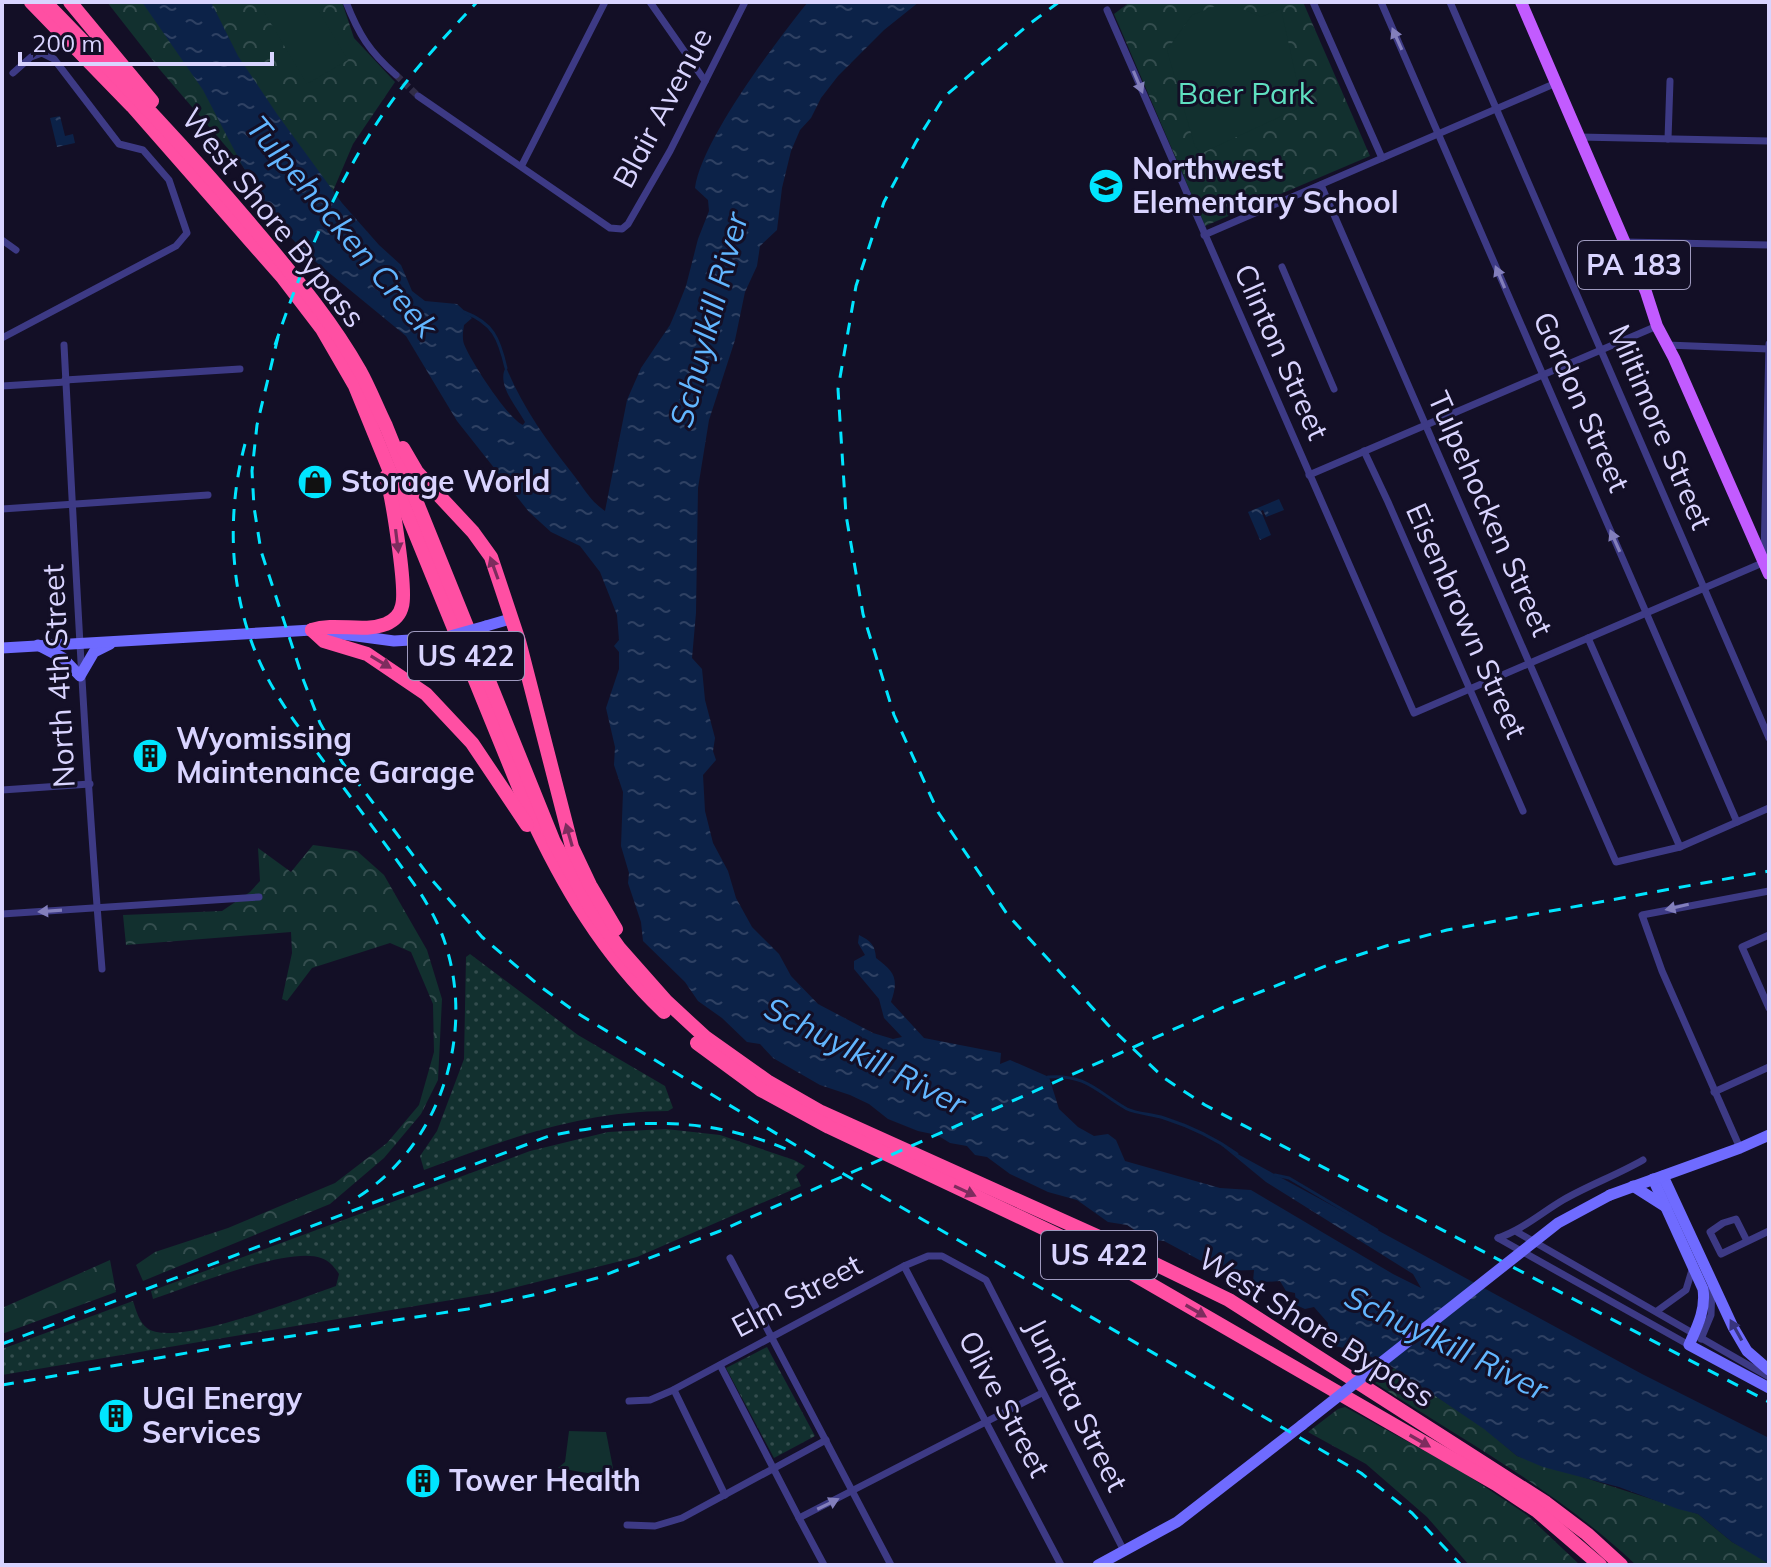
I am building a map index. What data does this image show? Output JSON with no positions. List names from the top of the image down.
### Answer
{
  "streets": {
    "highway": ["West Shore Bypass", "US 422"],
    "main road": ["PA 183"],
    "street": [
      "Blair Avenue",
      "Clinton Street",
      "Gordon Street",
      "Miltimore Street",
      "Tulpehocken Street",
      "Eisenbrown Street",
      "North 4th Street",
      "Elm Street",
      "Olive Street",
      "Juniata Street"
    ]
  },
  "crossings": [
    ["West Shore Bypass", "US 422"],
    ["Clinton Street", "Eisenbrown Street"],
    ["Elm Street", "Olive Street"],
    ["Elm Street", "Juniata Street"]
  ],
  "one_way": ["Gordon Street"],
  "water": ["Tulpehocken Creek", "Schuylkill River"],
  "parks": ["Baer Park"],
  "places": {
    "school or university": ["Northwest Elementary School"],
    "shop": ["Storage World"],
    "building": ["Wyomissing Maintenance Garage", "UGI Energy Services", "Tower Health"]
  },
  "scale_bar": "200 m"
}
